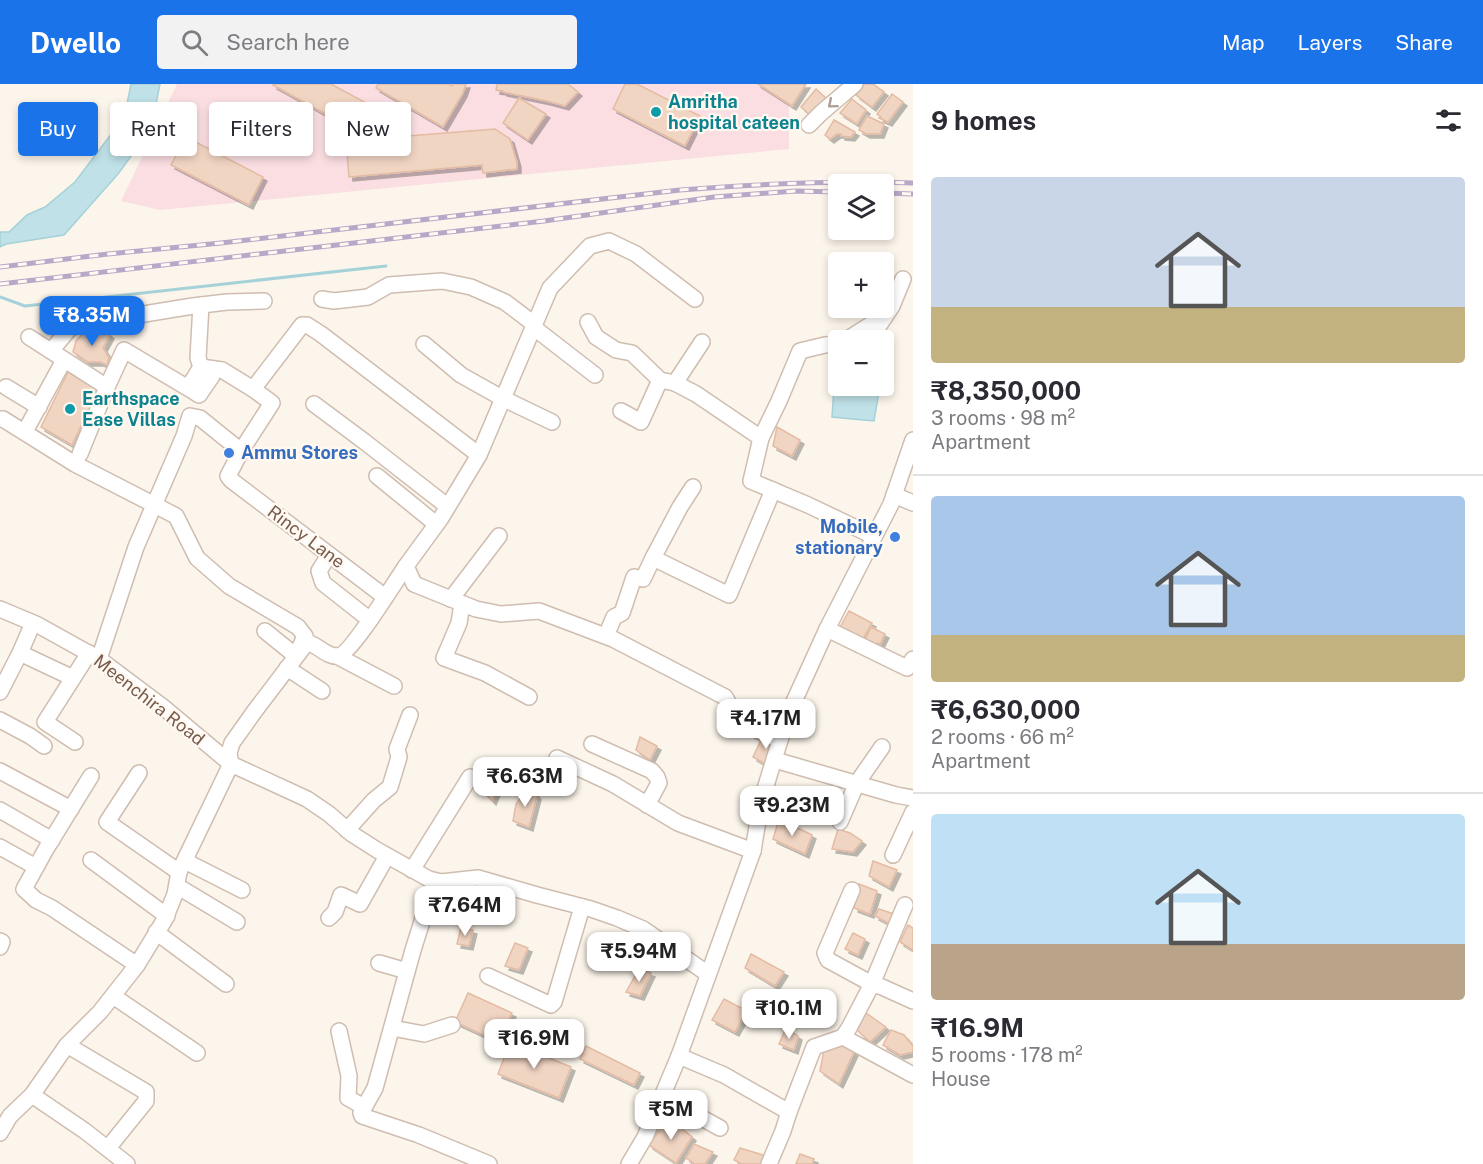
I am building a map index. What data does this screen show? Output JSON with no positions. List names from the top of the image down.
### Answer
{
  "streets": {
    "street": ["Rincy Lane", "Meenchira Road"]
  },
  "places": [
    "Amritha hospital cateen",
    "Earthspace Ease Villas",
    "Ammu Stores",
    "Mobile, stationary"
  ],
  "page": {
    "header": "Dwello",
    "search": "Search here",
    "nav": ["Map", "Layers", "Share"],
    "heading": "9 homes",
    "chip": [
      "Buy",
      "Rent",
      "Filters",
      "New"
    ],
    "list": [
      {
        "name": "₹8,350,000",
        "note": "3 rooms · 98 m² · Apartment"
      },
      {
        "name": "₹6,630,000",
        "note": "2 rooms · 66 m² · Apartment"
      },
      {
        "name": "₹16.9M",
        "note": "5 rooms · 178 m² · House"
      }
    ],
    "map_buttons": ["+", "−"],
    "price": [
      "₹8.35M",
      "₹4.17M",
      "₹6.63M",
      "₹9.23M",
      "₹7.64M",
      "₹5.94M",
      "₹10.1M",
      "₹16.9M",
      "₹5M"
    ]
  }
}
